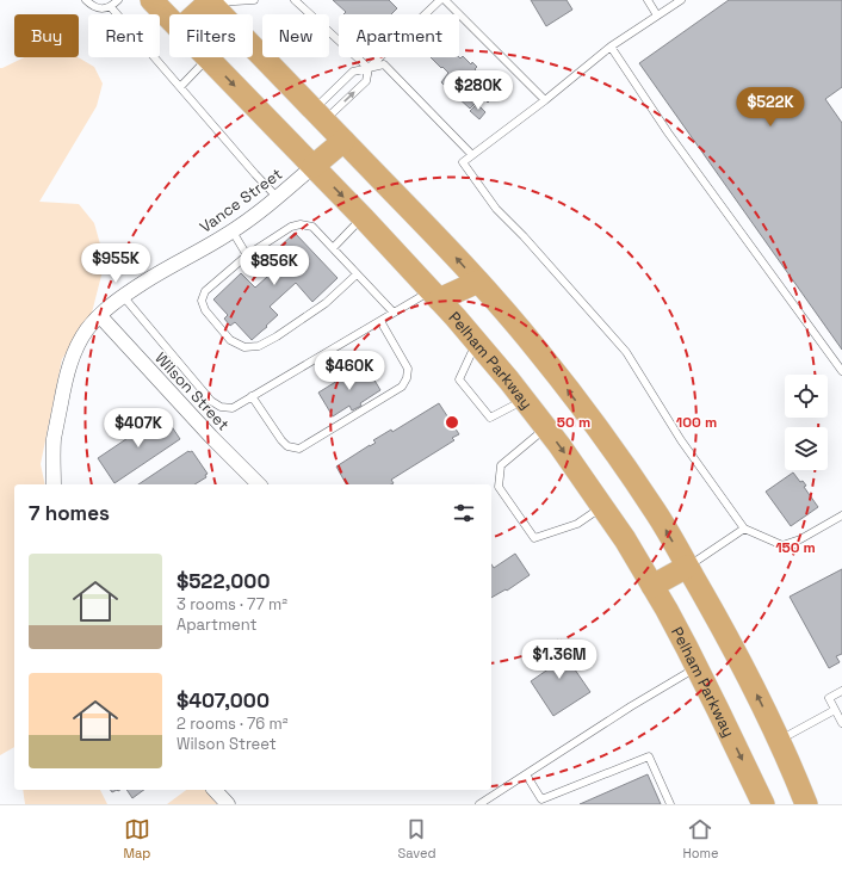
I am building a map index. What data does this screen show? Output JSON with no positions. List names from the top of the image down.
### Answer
{
  "streets": {
    "main road": ["Pelham Parkway"],
    "street": ["Vance Street", "Wilson Street"]
  },
  "crossings": [
    ["Vance Street", "Pelham Parkway"],
    ["Vance Street", "Wilson Street"]
  ],
  "page": {
    "chip": [
      "Buy",
      "Rent",
      "Filters",
      "New",
      "Apartment"
    ],
    "price": [
      "$280K",
      "$522K",
      "$955K",
      "$856K",
      "$460K",
      "$407K",
      "$1.36M"
    ],
    "heading": "7 homes",
    "list": [
      {
        "name": "$522,000",
        "note": "3 rooms · 77 m² · Apartment"
      },
      {
        "name": "$407,000",
        "note": "2 rooms · 76 m² · Wilson Street"
      }
    ],
    "tabs": ["Map", "Saved", "Home"]
  },
  "rings": ["50 m", "100 m", "150 m"]
}
